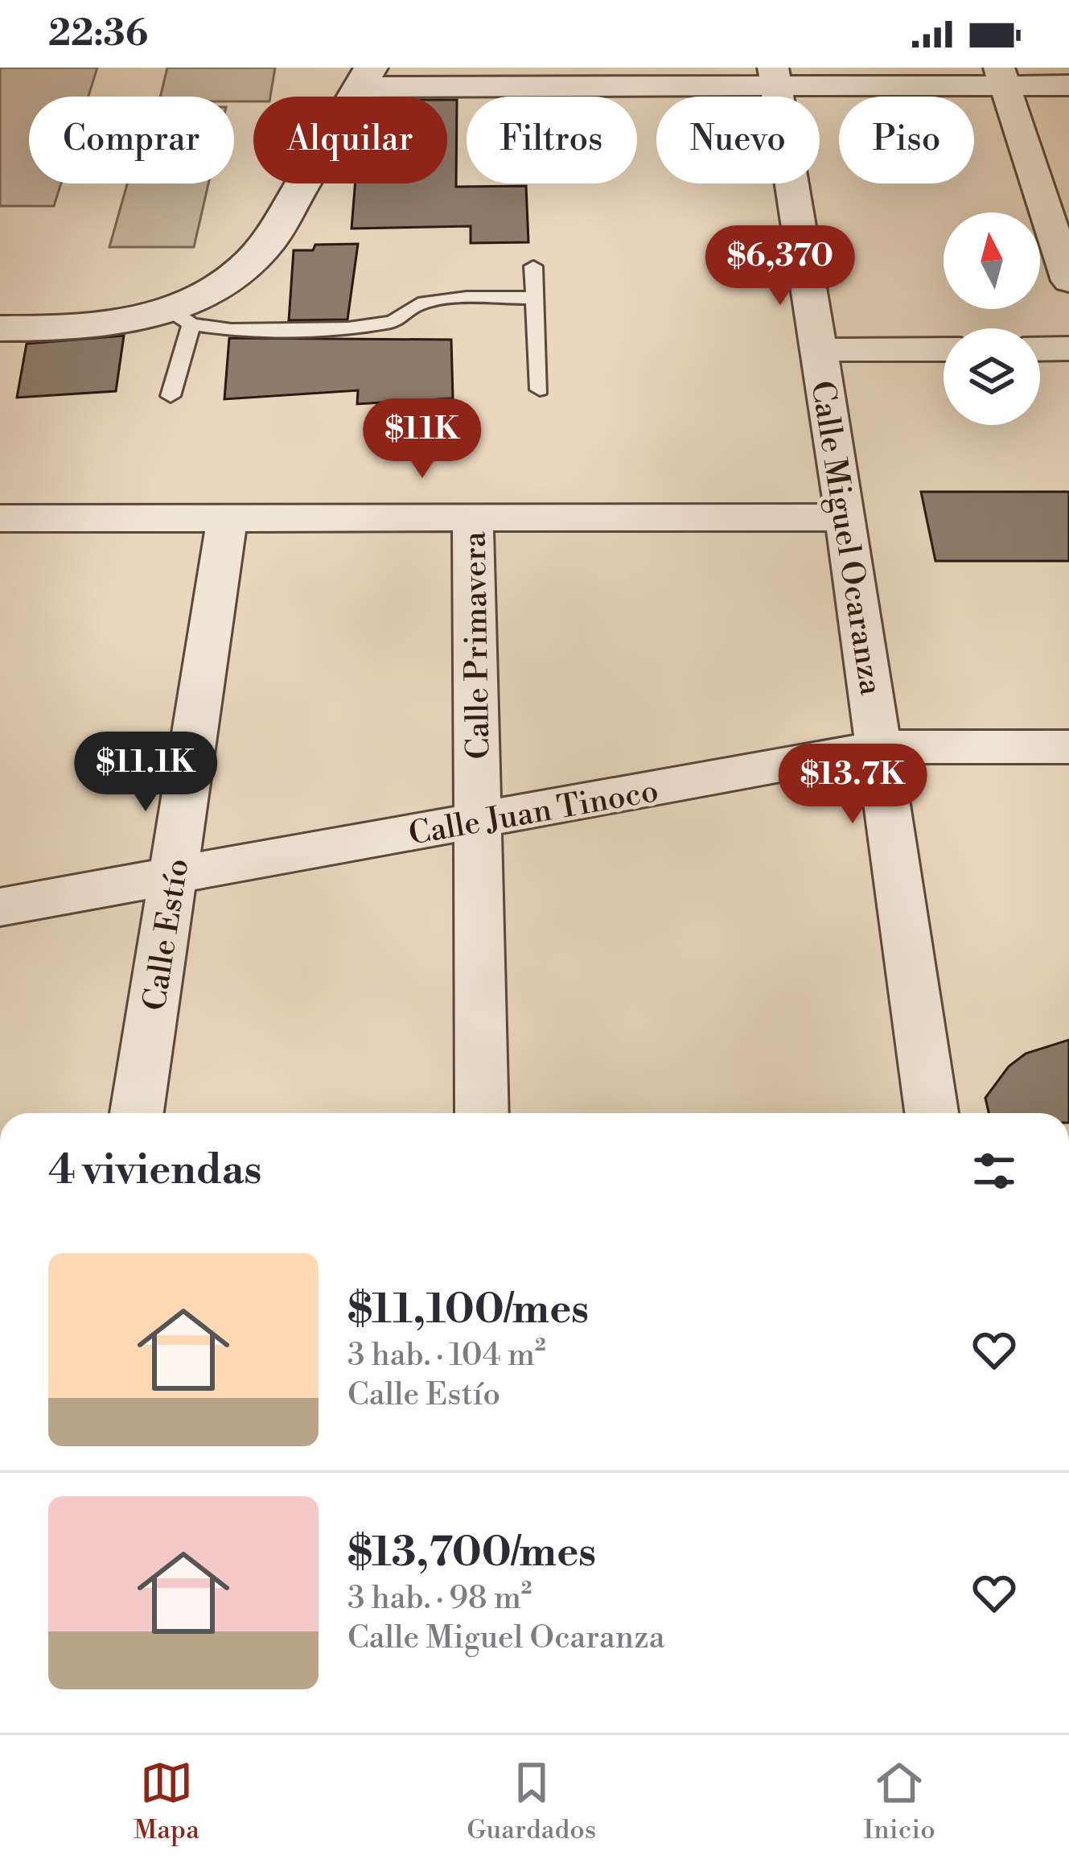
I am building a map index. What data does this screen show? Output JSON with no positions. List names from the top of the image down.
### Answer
{
  "streets": {
    "street": [
      "Calle Miguel Ocaranza",
      "Calle Primavera",
      "Calle Juan Tinoco",
      "Calle Estío"
    ]
  },
  "crossings": [
    ["Calle Miguel Ocaranza", "Calle Juan Tinoco"],
    ["Calle Primavera", "Calle Juan Tinoco"],
    ["Calle Juan Tinoco", "Calle Estío"]
  ],
  "north": "top",
  "page": {
    "status": "22:36",
    "chip": [
      "Comprar",
      "Alquilar",
      "Filtros",
      "Nuevo",
      "Piso"
    ],
    "price": [
      "$6,370",
      "$11K",
      "$11.1K",
      "$13.7K"
    ],
    "heading": "4 viviendas",
    "list": [
      {
        "name": "$11,100/mes",
        "note": "3 hab. · 104 m² · Calle Estío"
      },
      {
        "name": "$13,700/mes",
        "note": "3 hab. · 98 m² · Calle Miguel Ocaranza"
      }
    ],
    "tabs": ["Mapa", "Guardados", "Inicio"]
  }
}
